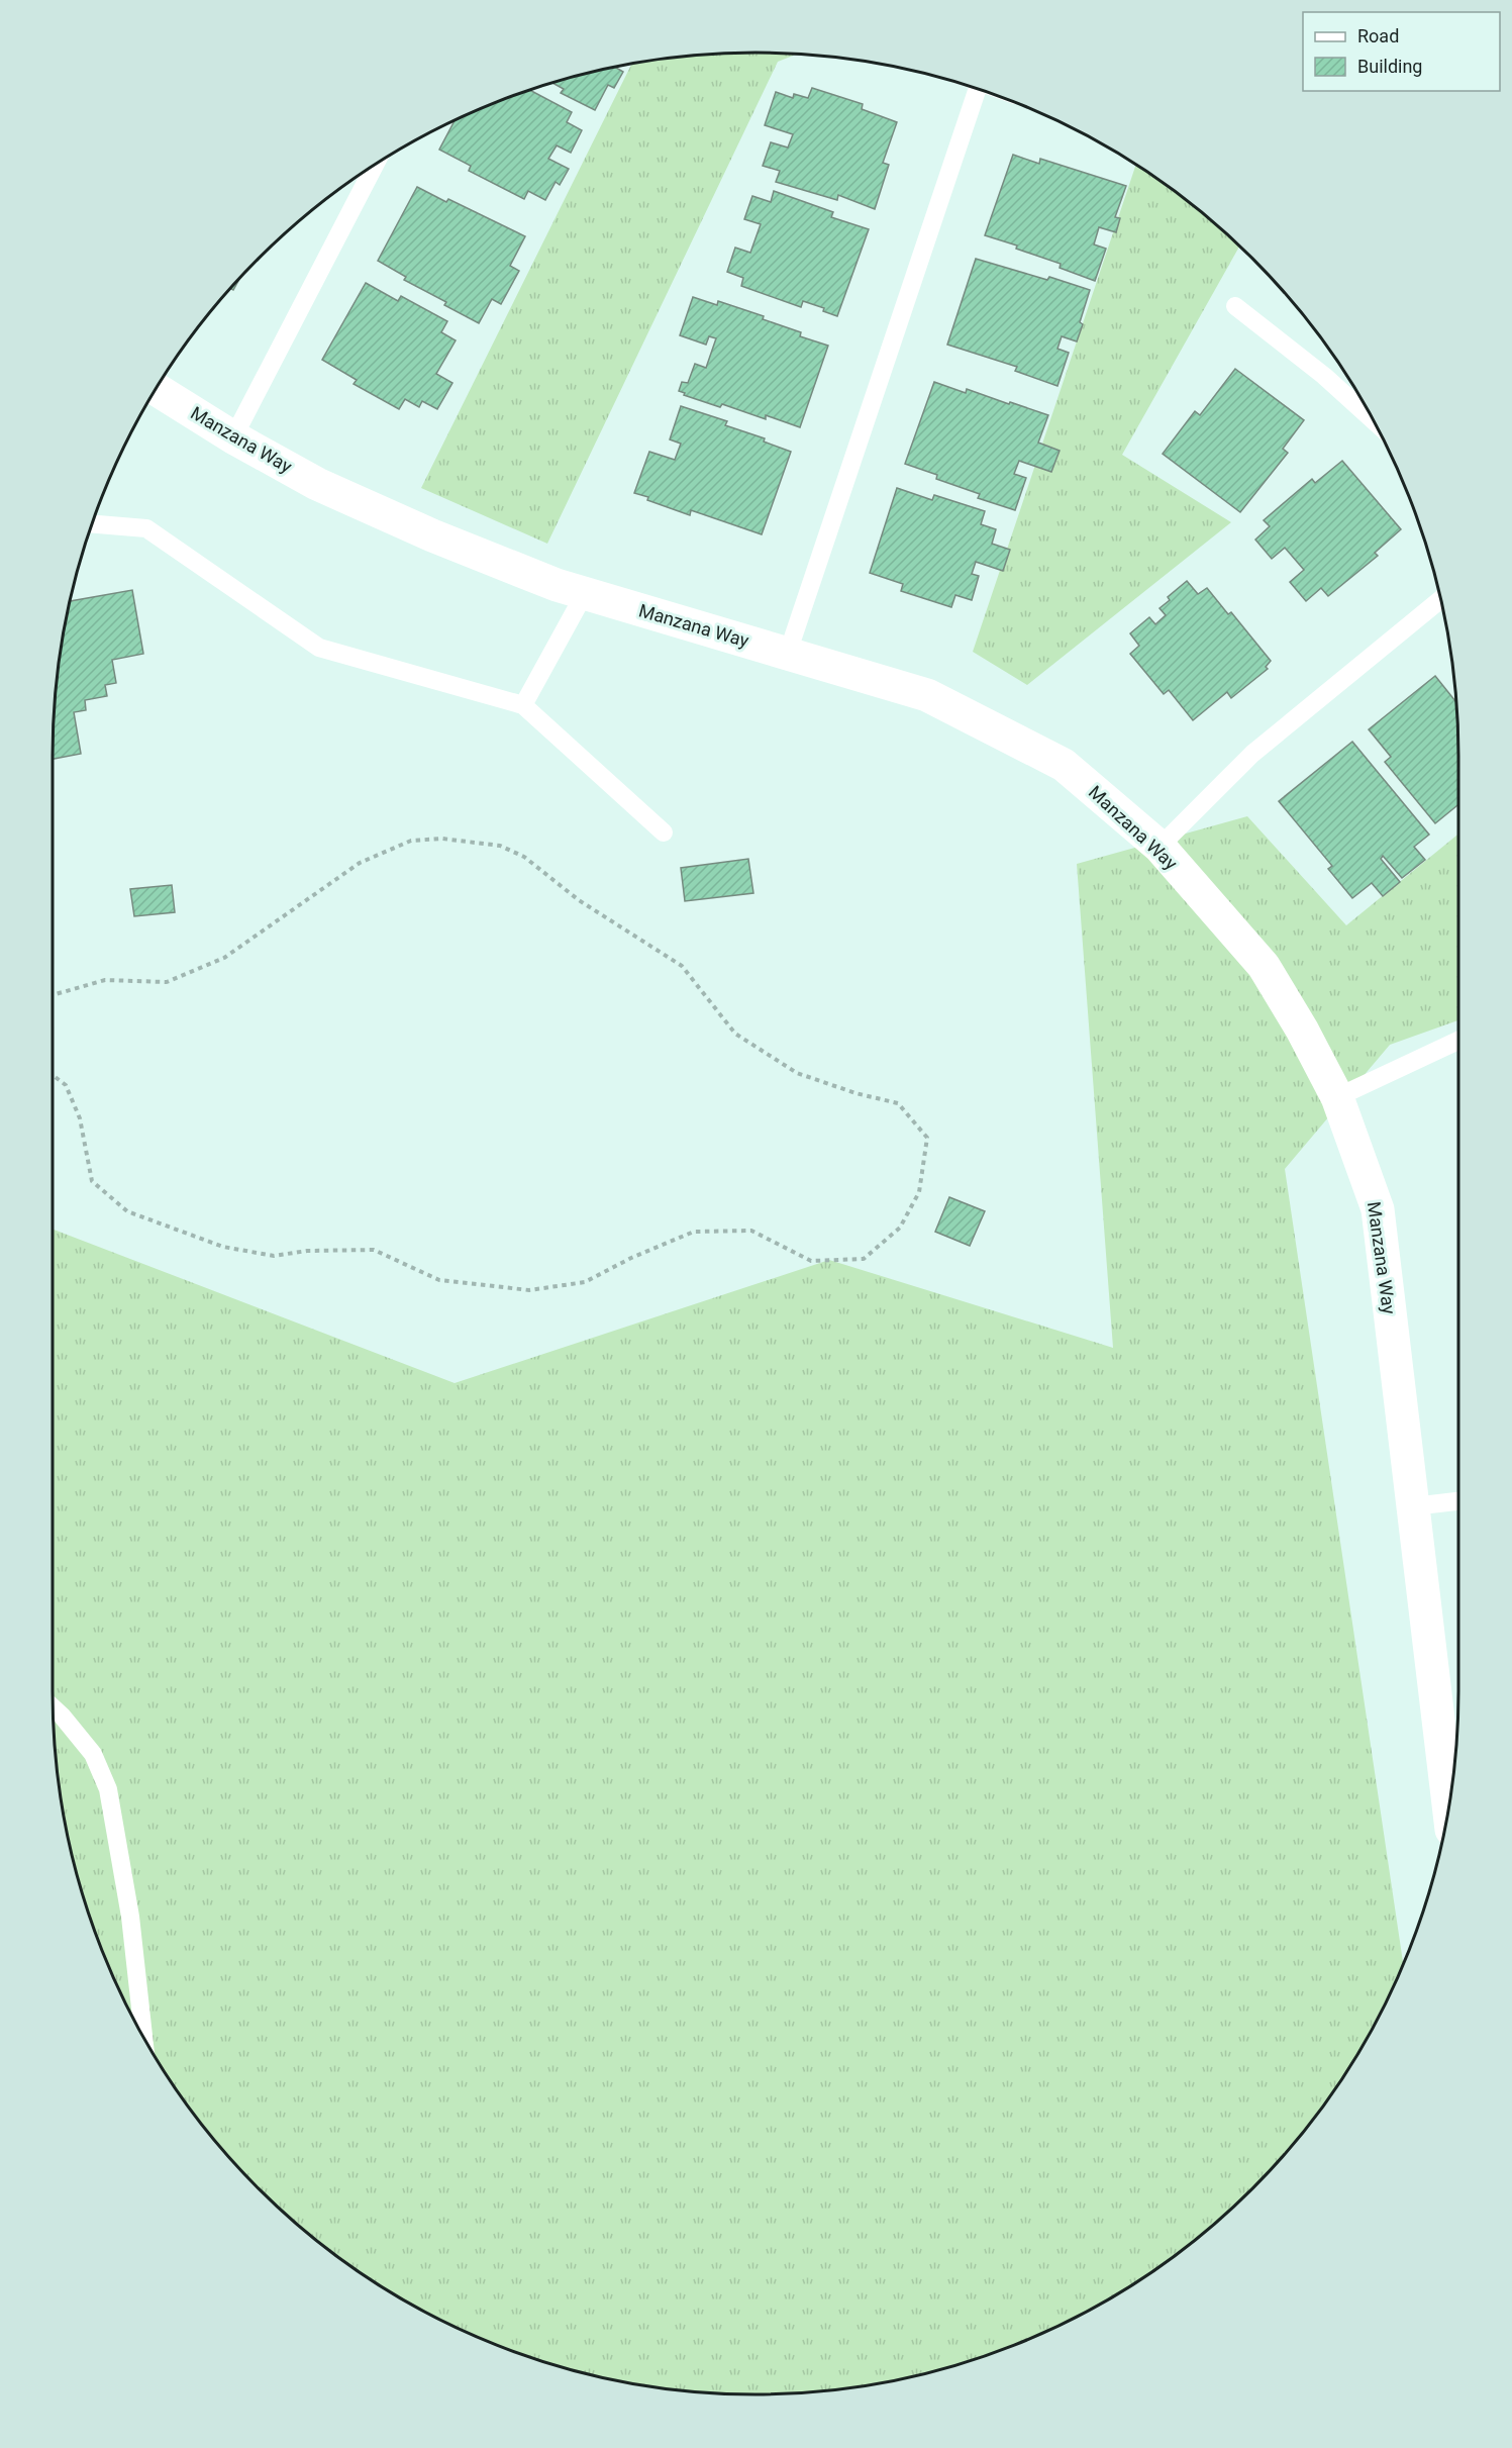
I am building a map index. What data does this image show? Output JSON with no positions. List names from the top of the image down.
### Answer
{
  "streets": {
    "street": ["Manzana Way"]
  },
  "legend": ["Road", "Building"]
}
